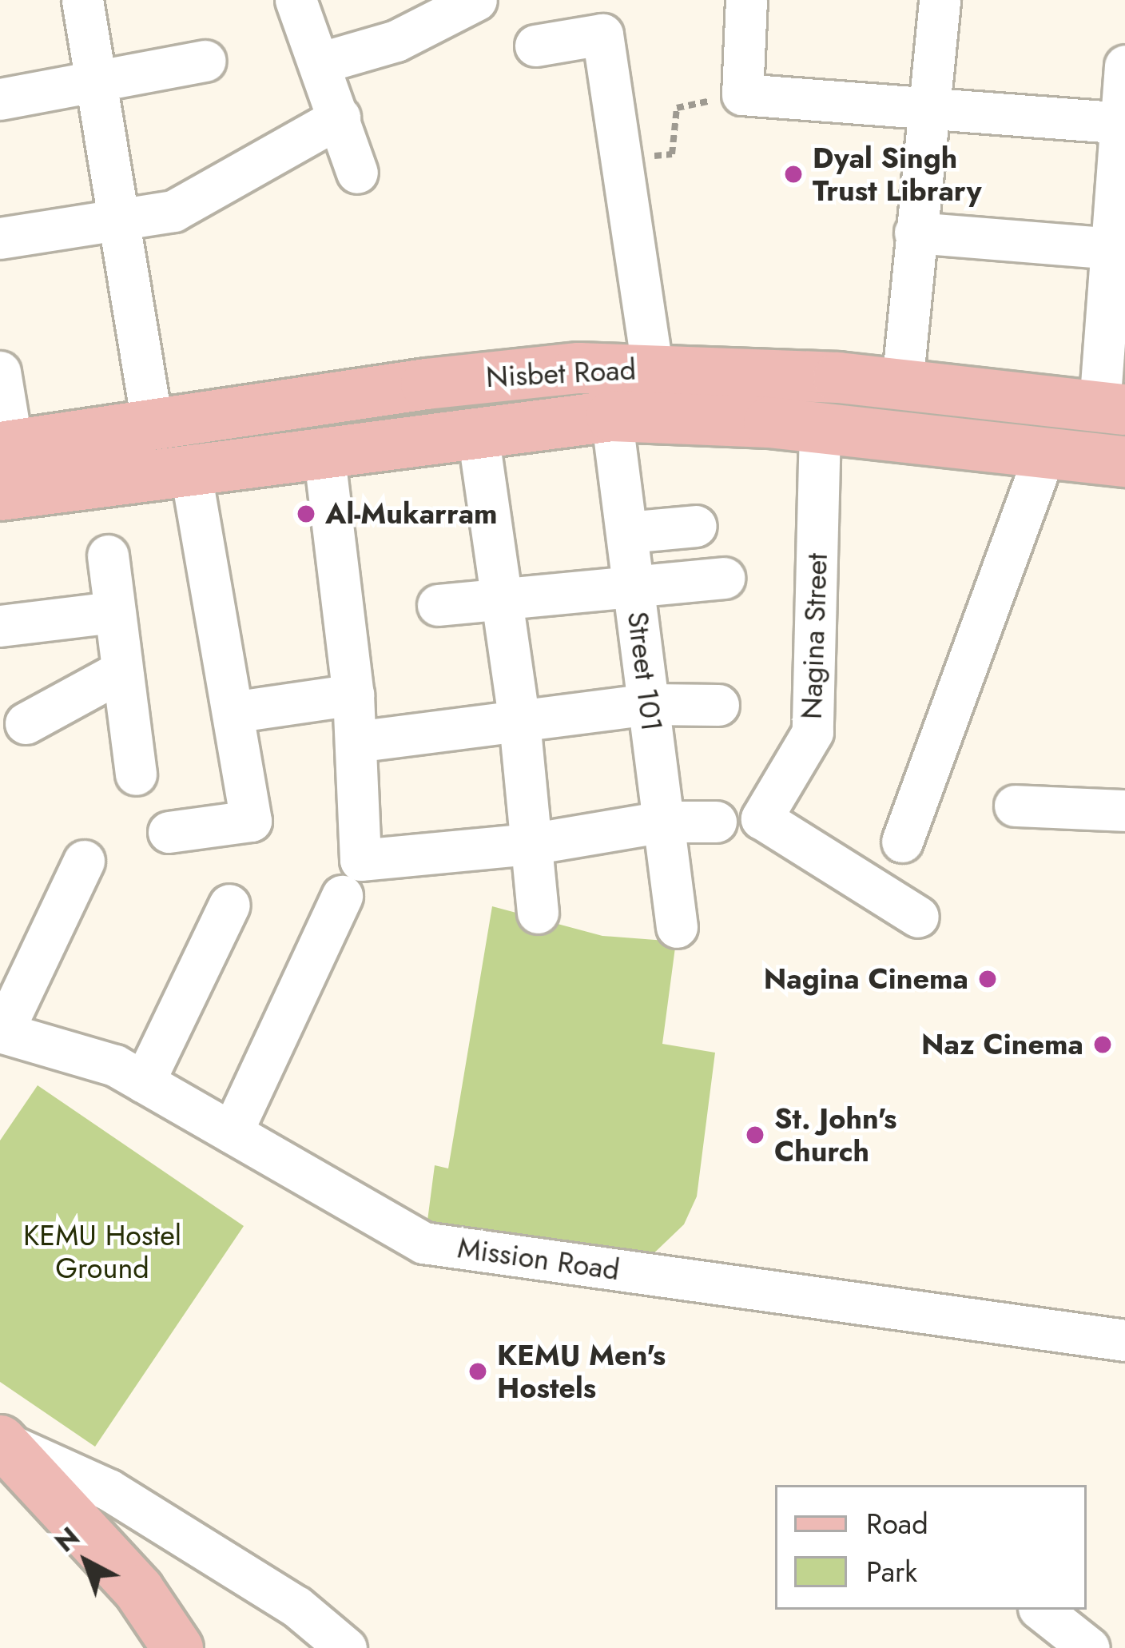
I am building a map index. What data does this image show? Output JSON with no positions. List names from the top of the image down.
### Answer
{
  "streets": {
    "main road": ["Nisbet Road"],
    "street": ["Nagina Street", "Street 101", "Mission Road"]
  },
  "crossings": [
    ["Nisbet Road", "Nagina Street"],
    ["Nisbet Road", "Street 101"]
  ],
  "parks": ["KEMU Hostel Ground"],
  "places": [
    "Dyal Singh Trust Library",
    "Al-Mukarram",
    "Nagina Cinema",
    "Naz Cinema",
    "St. John's Church",
    "KEMU Men's Hostels"
  ],
  "legend": ["Road", "Park"],
  "north": "top left"
}
